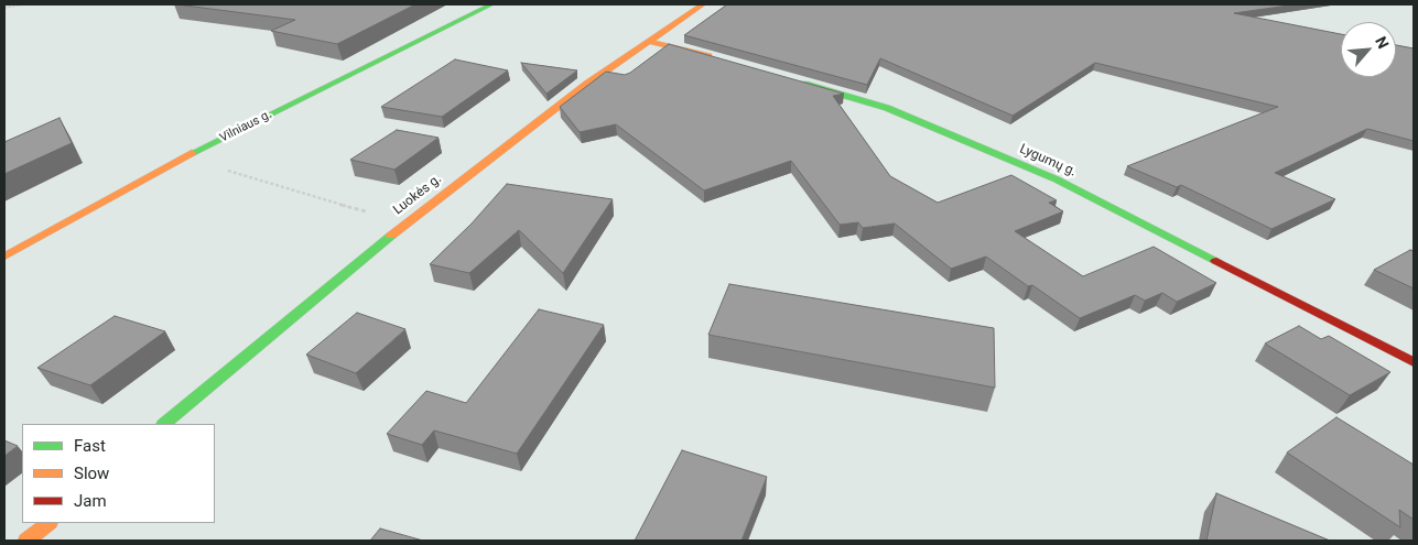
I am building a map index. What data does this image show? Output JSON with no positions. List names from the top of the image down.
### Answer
{
  "streets": {
    "street": ["Vilniaus g.", "Lygumų g.", "Luokės g."]
  },
  "legend": ["Fast", "Slow", "Jam"],
  "north": "top right"
}
